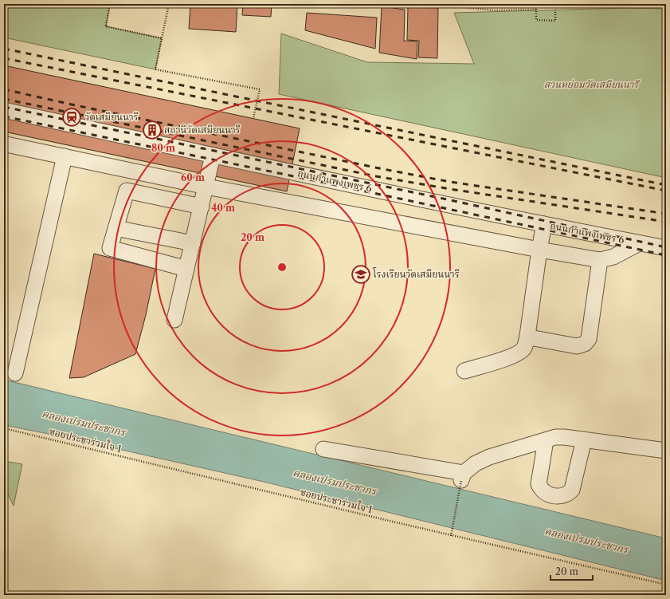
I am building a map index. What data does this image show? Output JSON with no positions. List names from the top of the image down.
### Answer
{
  "streets": {
    "street": ["ถนนกำแพงเพชร 6"],
    "path": ["ซอยประชาร่วมใจ 1"]
  },
  "water": ["คลองเปรมประชากร"],
  "parks": ["สวนหย่อมวัดเสมียนนารี"],
  "places": {
    "station": ["วัดเสมียนนารี"],
    "building": ["สถานีวัดเสมียนนารี"],
    "school or university": ["โรงเรียนวัดเสมียนนารี"]
  },
  "scale_bar": "20 m",
  "rings": [
    "80 m",
    "60 m",
    "40 m",
    "20 m"
  ]
}
